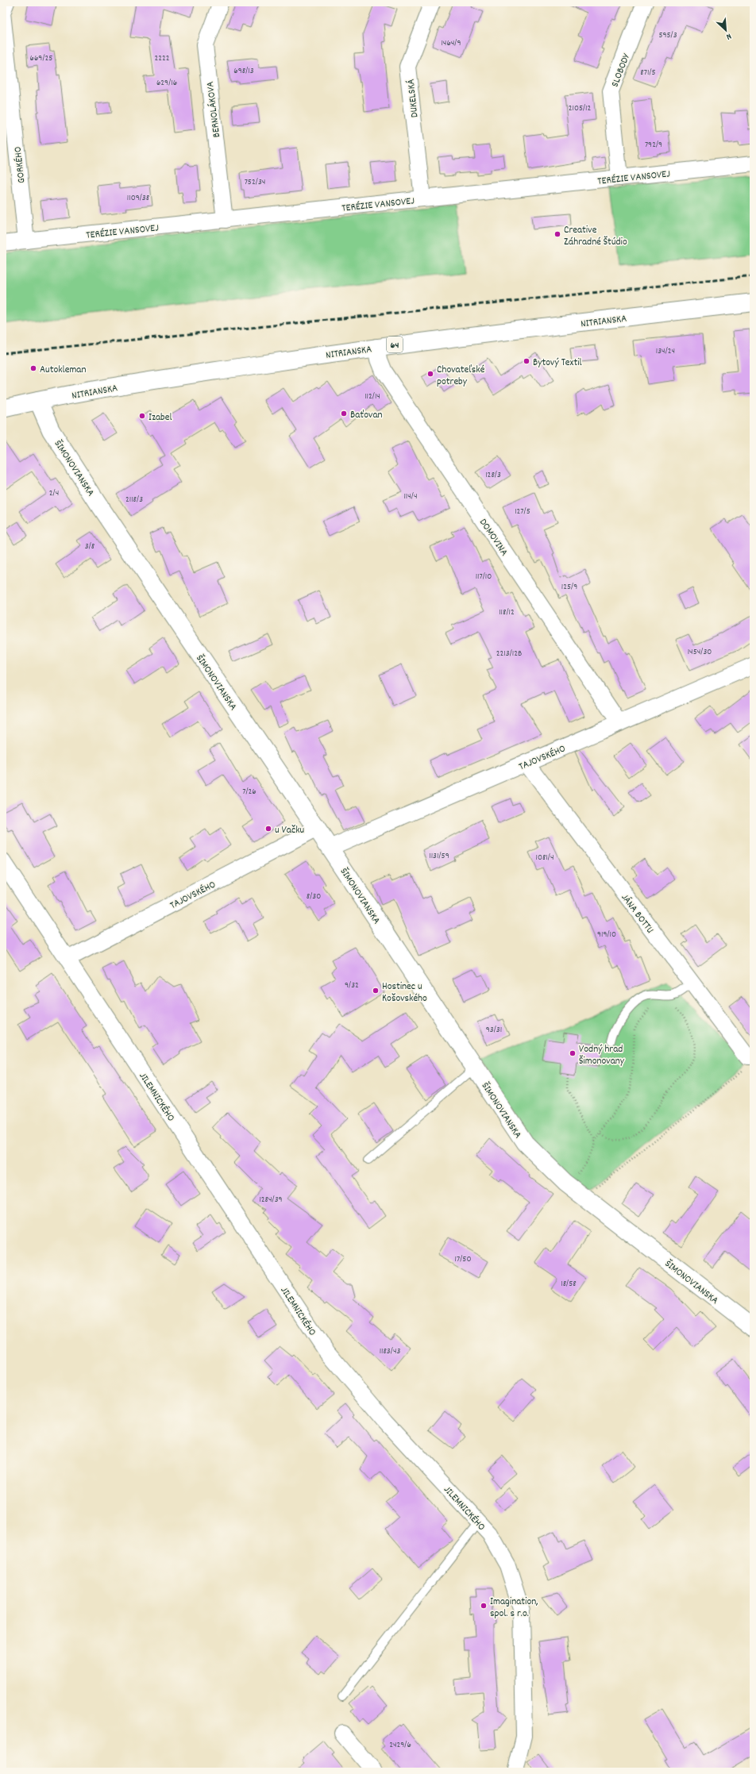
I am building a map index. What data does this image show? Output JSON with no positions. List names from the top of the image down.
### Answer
{
  "streets": {
    "street": [
      "SLOBODY",
      "DUKELSKÁ",
      "BERNOLÁKOVA",
      "GORKÉHO",
      "TERÉZIE VANSOVEJ",
      "NITRIANSKA",
      "64",
      "ŠIMONOVIANSKA",
      "DOMOVINA",
      "TAJOVSKÉHO",
      "JÁNA BOTTU",
      "JILEMNICKÉHO"
    ]
  },
  "crossings": [
    ["SLOBODY", "TERÉZIE VANSOVEJ"],
    ["DUKELSKÁ", "TERÉZIE VANSOVEJ"],
    ["BERNOLÁKOVA", "TERÉZIE VANSOVEJ"],
    ["GORKÉHO", "TERÉZIE VANSOVEJ"],
    ["NITRIANSKA", "ŠIMONOVIANSKA"],
    ["NITRIANSKA", "DOMOVINA"],
    ["ŠIMONOVIANSKA", "TAJOVSKÉHO"],
    ["DOMOVINA", "TAJOVSKÉHO"],
    ["TAJOVSKÉHO", "JÁNA BOTTU"],
    ["TAJOVSKÉHO", "JILEMNICKÉHO"]
  ],
  "places": [
    "Creative Záhradné Štúdio",
    "Bytový Textil",
    "Autokleman",
    "Chovateľské potreby",
    "Baťovan",
    "Izabel",
    "u Vačku",
    "Hostinec u Košovského",
    "Vodný hrad Šimonovany",
    "Imagination, spol. s r.o."
  ],
  "house_numbers": [
    "595/3",
    "1464/9",
    "669/25",
    "2222",
    "698/13",
    "871/5",
    "629/16",
    "2105/12",
    "792/9",
    "752/34",
    "1109/38",
    "134/24",
    "112/14",
    "128/3",
    "2/4",
    "114/4",
    "2118/3",
    "127/5",
    "3/8",
    "117/10",
    "125/9",
    "118/12",
    "1454/30",
    "2213/12B",
    "7/26",
    "1131/59",
    "1081/4",
    "8/30",
    "919/10",
    "9/32",
    "93/31",
    "1284/39",
    "17/50",
    "18/58",
    "1183/43",
    "2429/6"
  ],
  "north": "bottom right"
}
